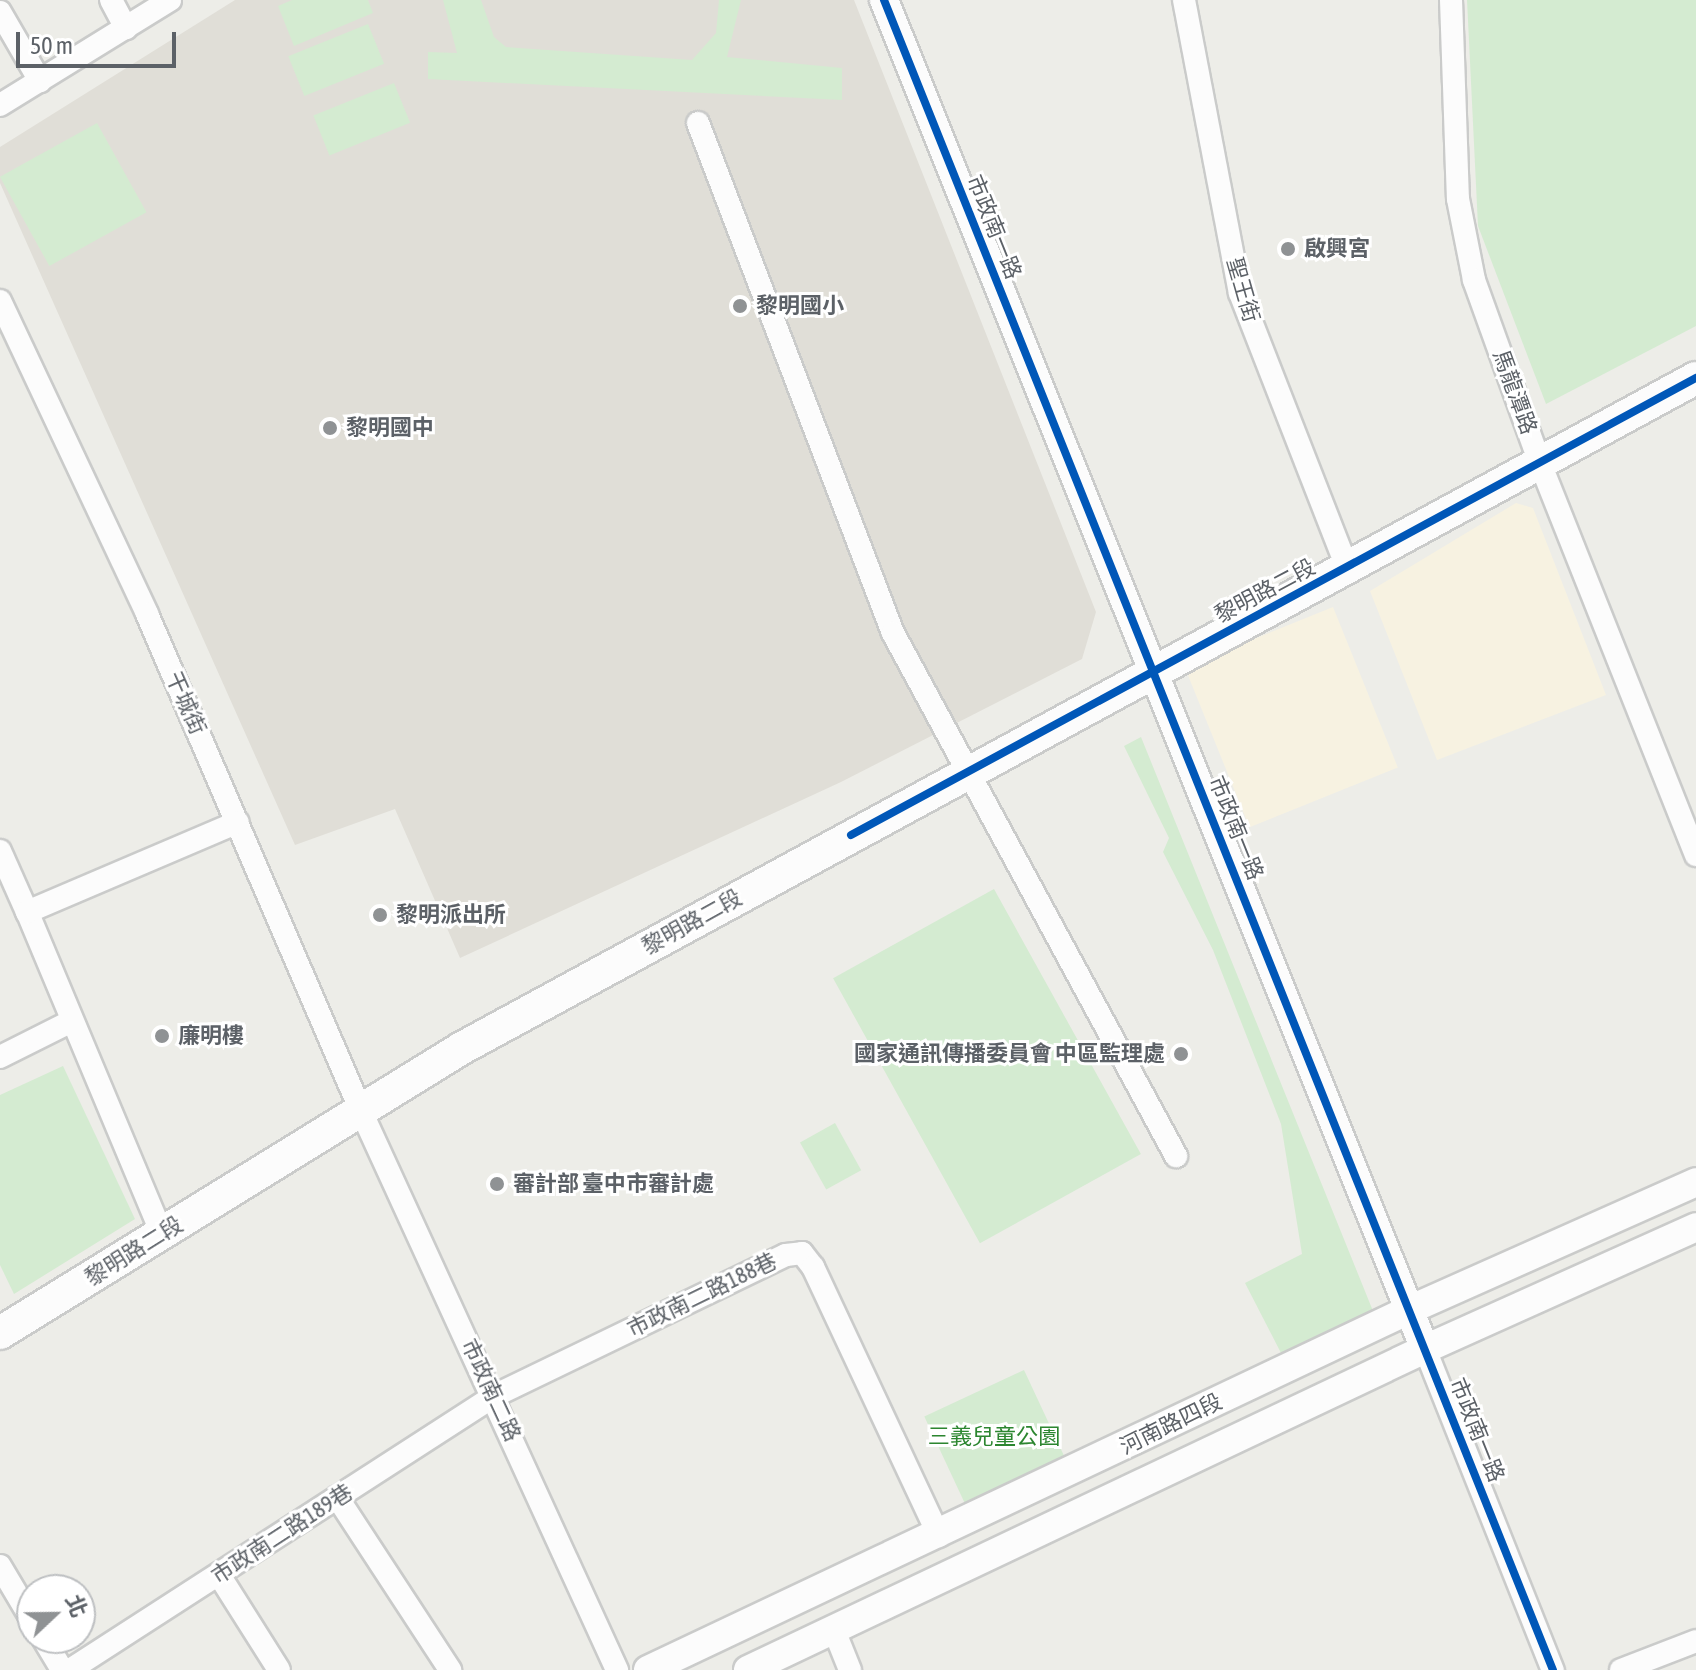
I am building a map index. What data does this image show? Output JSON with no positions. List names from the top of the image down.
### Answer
{
  "streets": {
    "main road": ["黎明路二段"],
    "street": [
      "市政南一路",
      "聖王街",
      "馬龍潭路",
      "干城街",
      "市政南二路188巷",
      "市政南二路",
      "河南路四段",
      "市政南二路189巷"
    ]
  },
  "crossings": [
    ["市政南一路", "黎明路二段"],
    ["市政南一路", "河南路四段"],
    ["聖王街", "黎明路二段"],
    ["馬龍潭路", "黎明路二段"],
    ["黎明路二段", "干城街"],
    ["黎明路二段", "市政南二路"],
    ["干城街", "市政南二路"],
    ["市政南二路188巷", "市政南二路"],
    ["市政南二路188巷", "河南路四段"],
    ["市政南二路188巷", "市政南二路189巷"],
    ["市政南二路", "市政南二路189巷"]
  ],
  "parks": ["三義兒童公園"],
  "places": [
    "啟興宮",
    "黎明國小",
    "黎明國中",
    "黎明派出所",
    "廉明樓",
    "國家通訊傳播委員會 中區監理處",
    "審計部 臺中市審計處"
  ],
  "scale_bar": "50 m",
  "north": "right"
}
